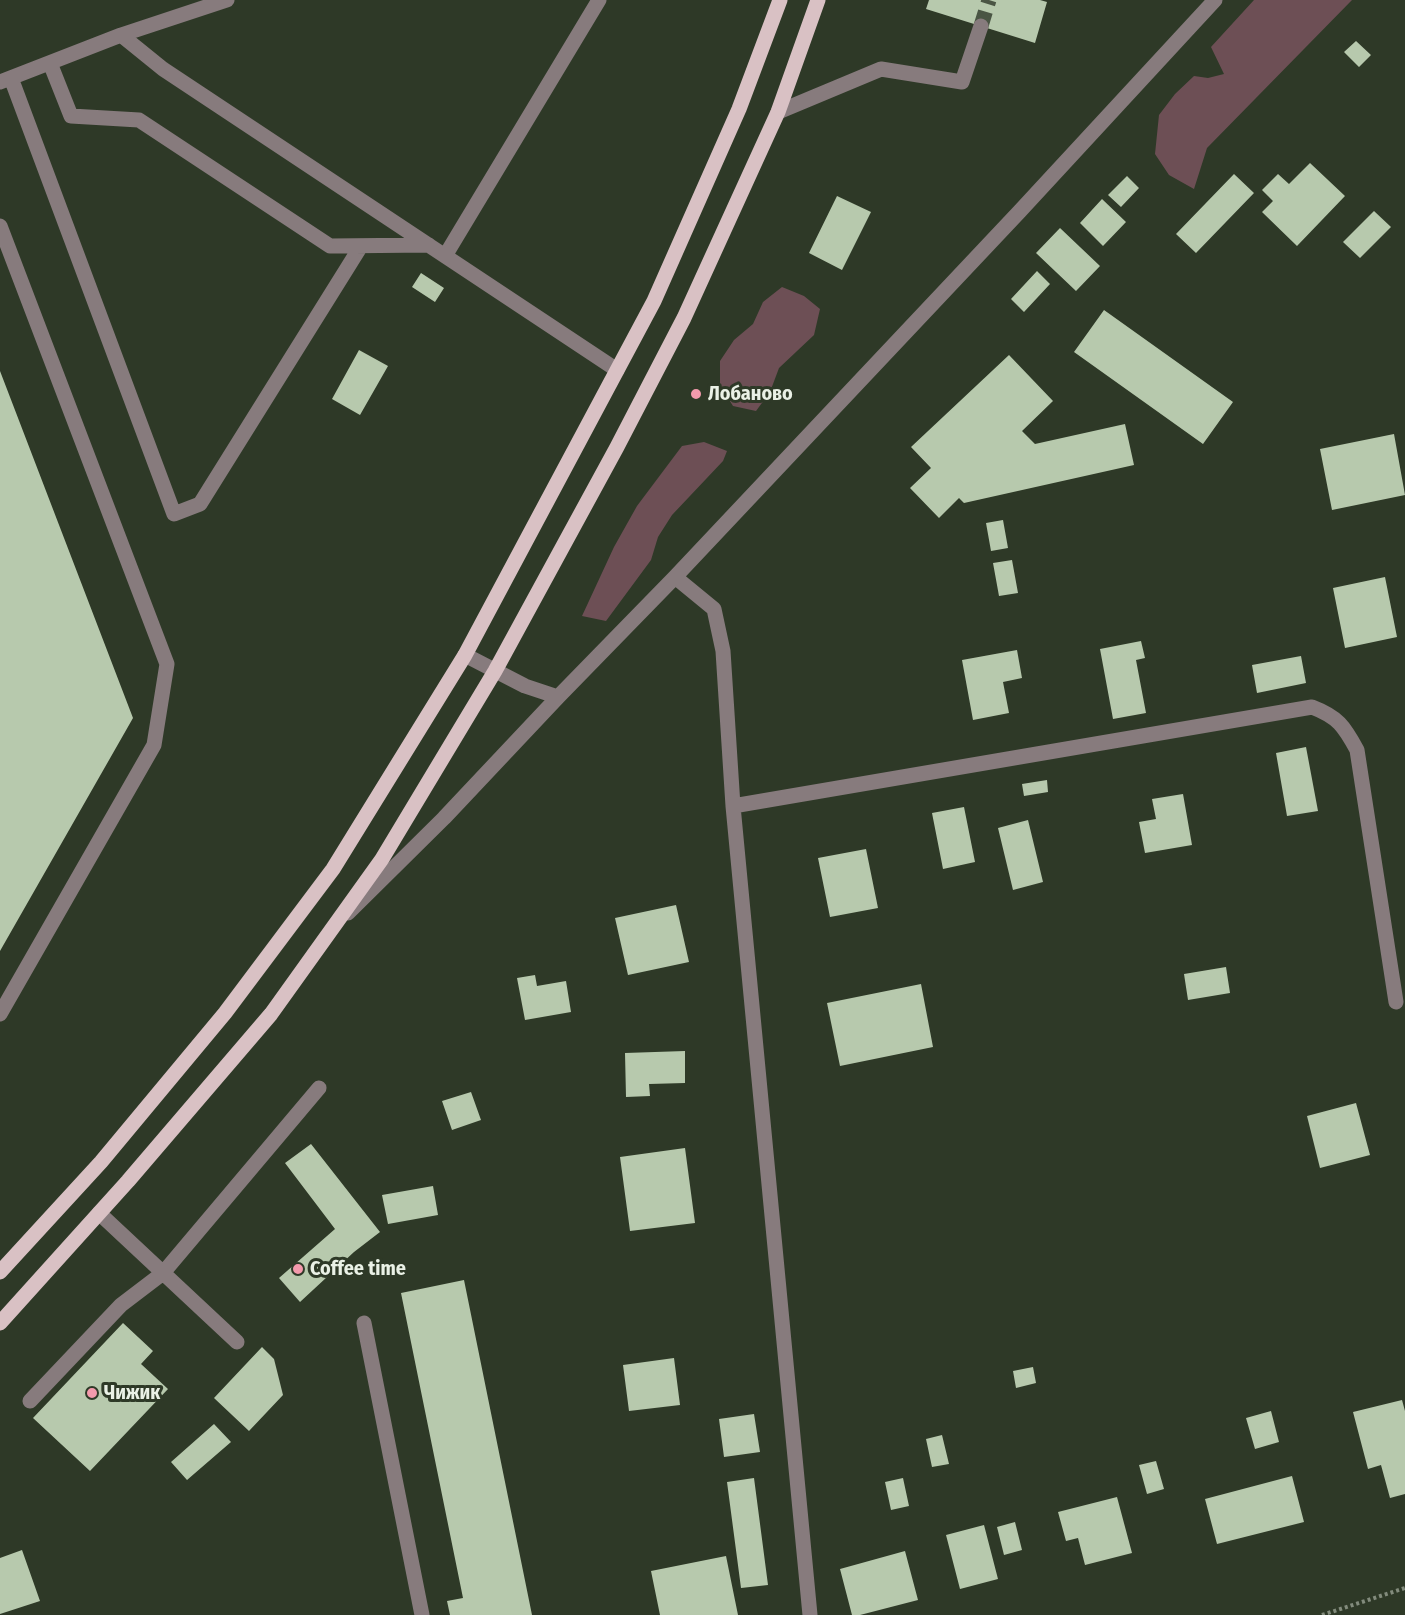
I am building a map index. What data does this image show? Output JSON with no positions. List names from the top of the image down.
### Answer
{
  "places": ["Лобаново", "Coffee time", "Чижик"]
}
